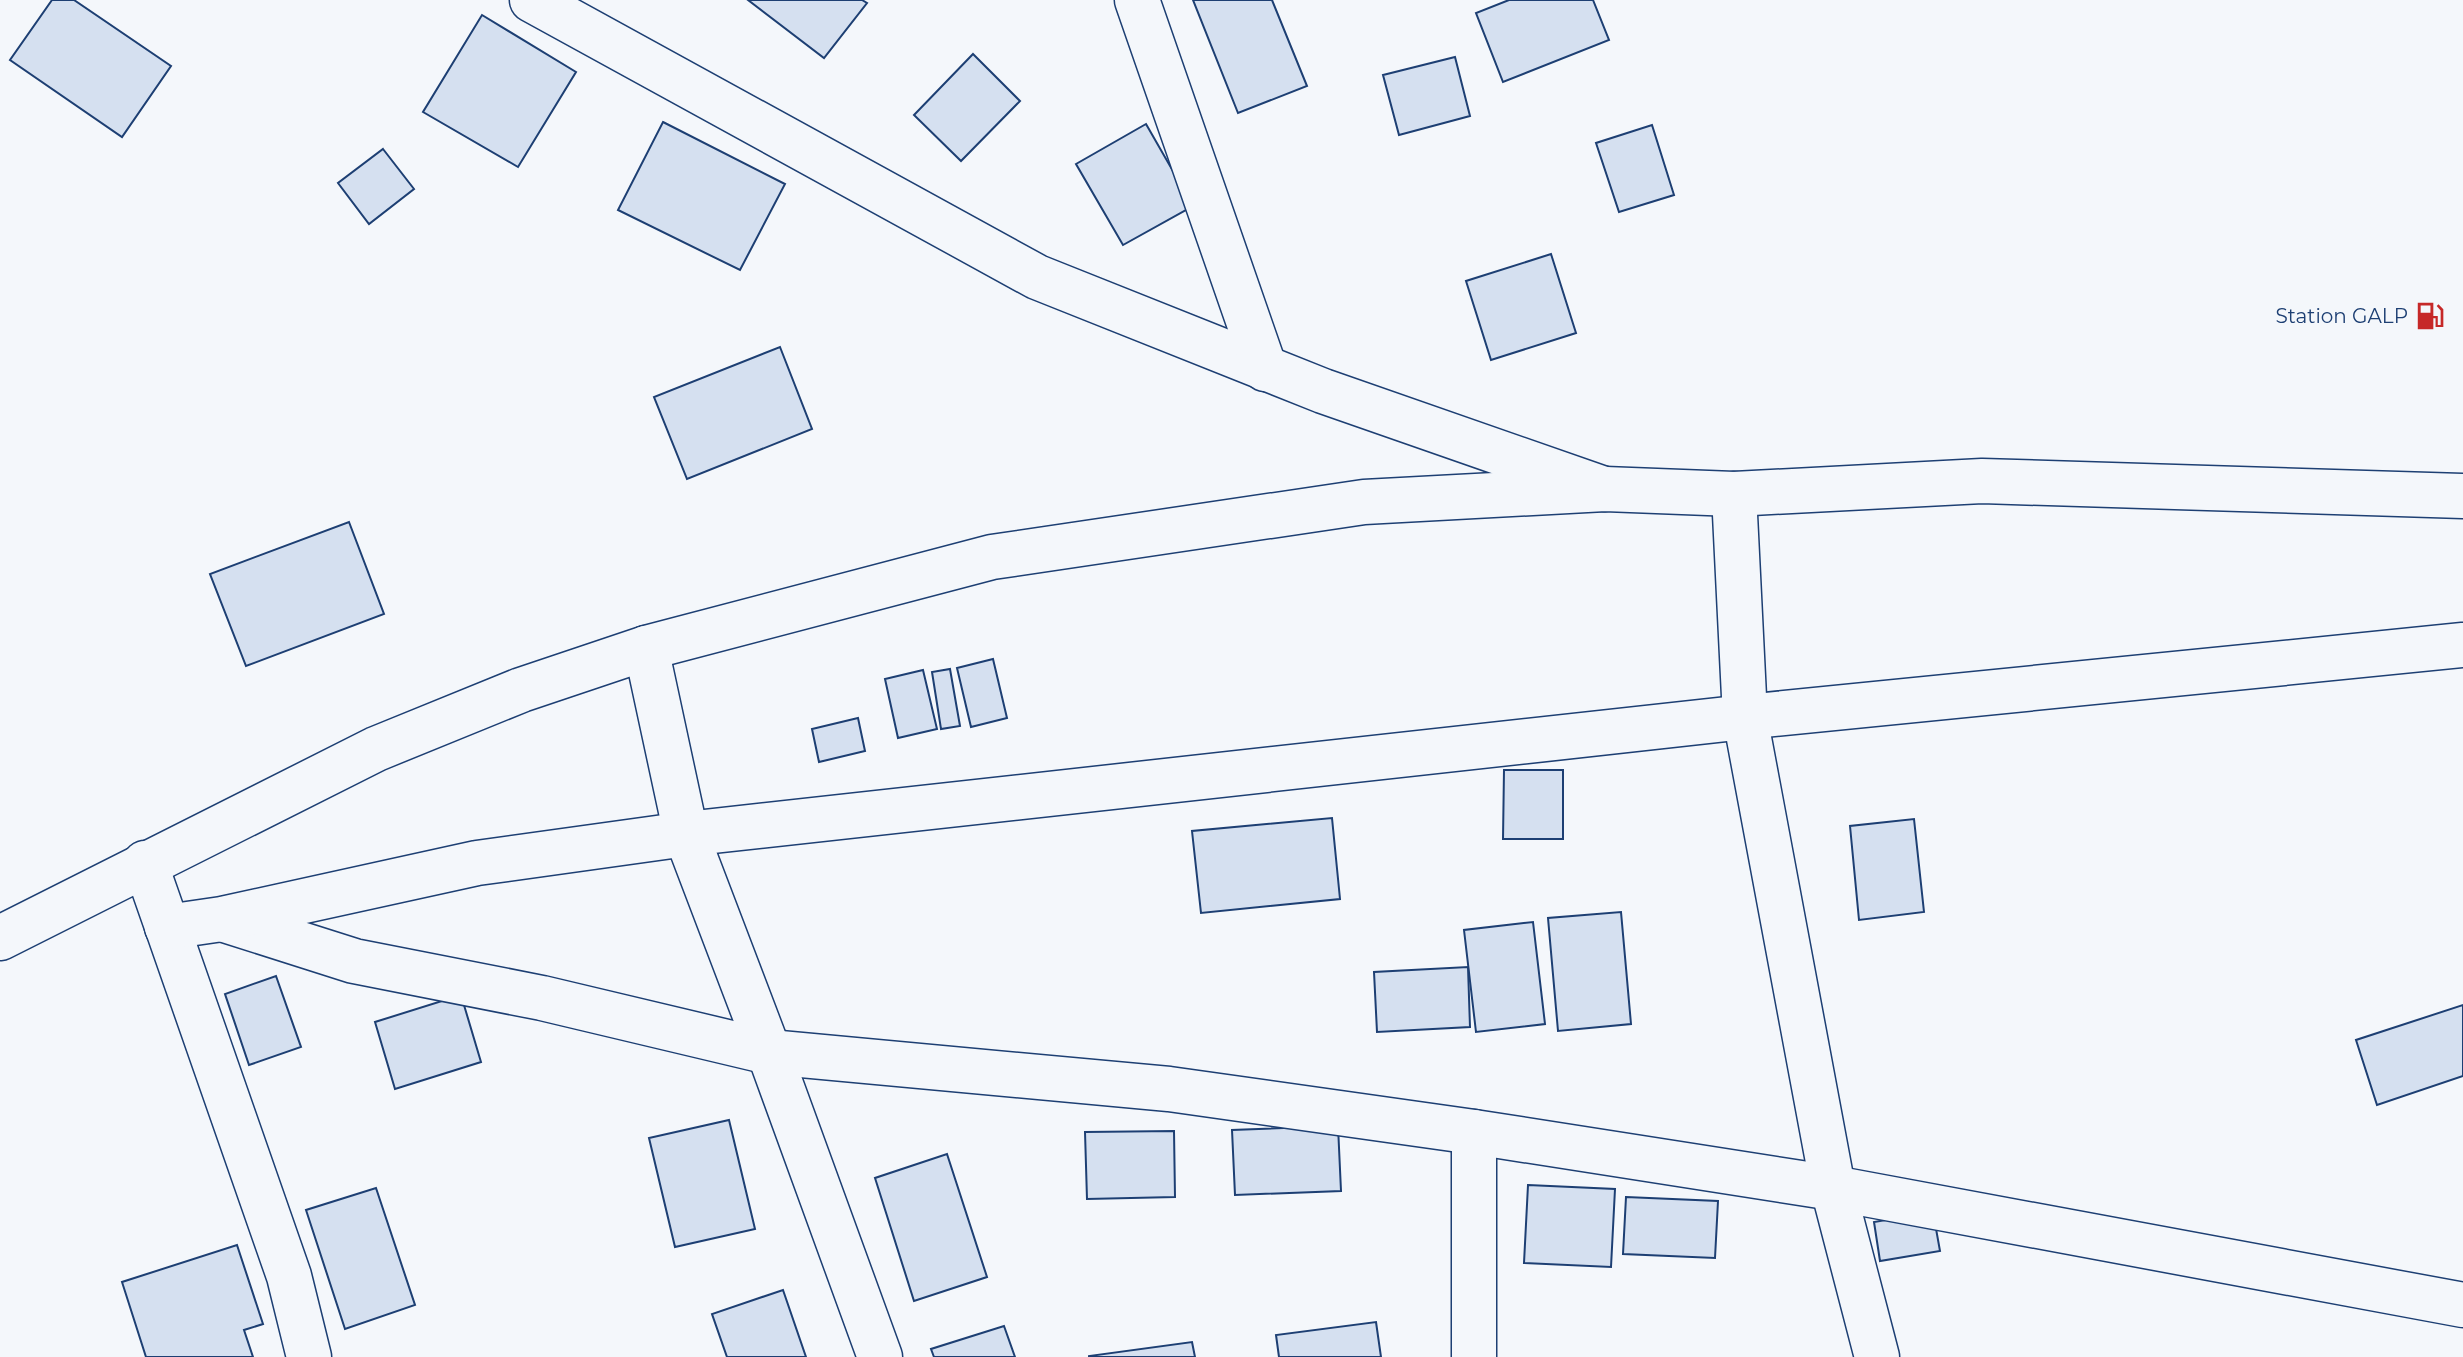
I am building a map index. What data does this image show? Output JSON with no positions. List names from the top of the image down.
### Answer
{
  "places": {
    "fuel station": ["Station GALP"]
  }
}
